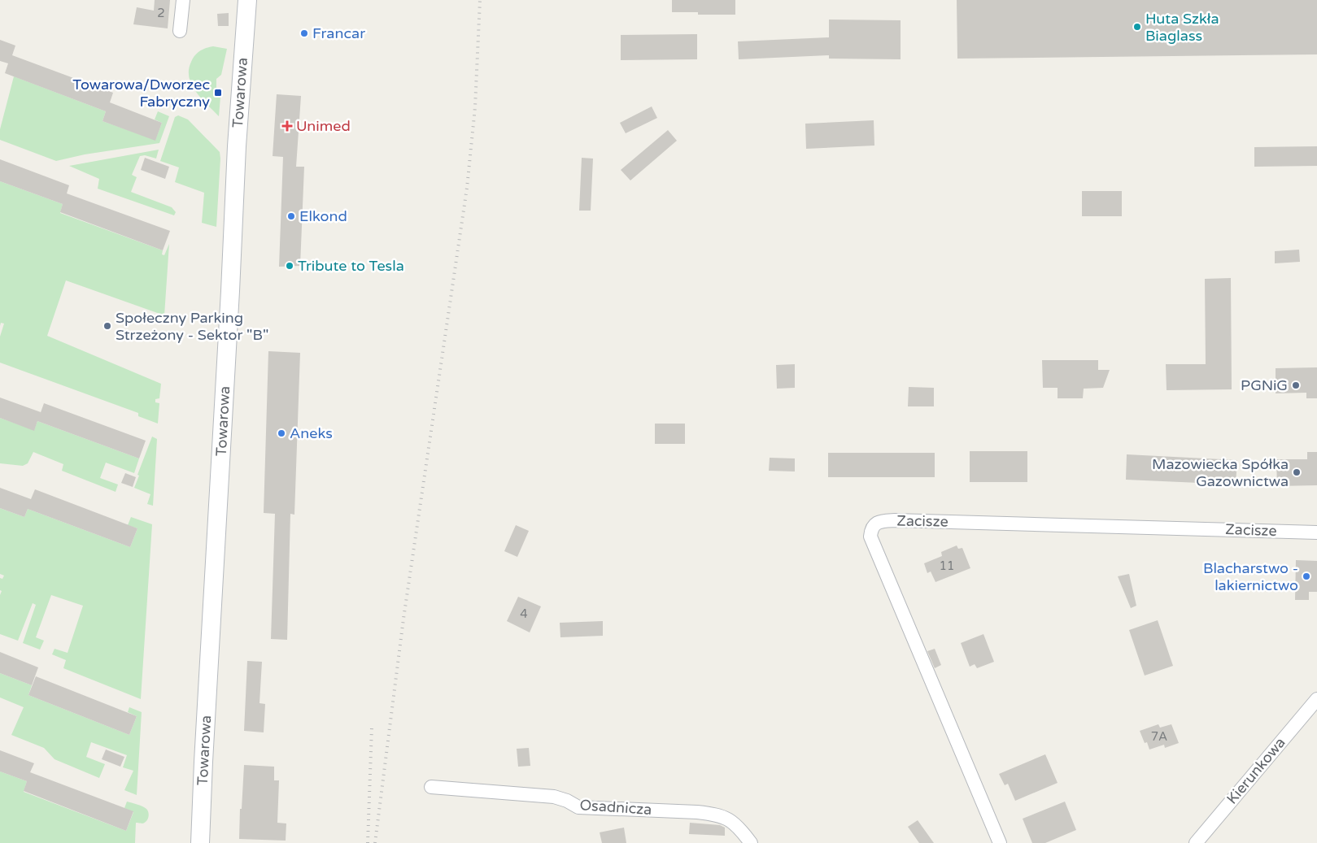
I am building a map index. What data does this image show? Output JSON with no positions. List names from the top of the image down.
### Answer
{
  "streets": {
    "main road": ["Towarowa"],
    "street": ["Zacisze", "Kierunkowa", "Osadnicza"]
  },
  "places": {
    "other": [
      "Huta Szkła Biaglass",
      "Francar",
      "Elkond",
      "Tribute to Tesla",
      "Społeczny Parking Strzeżony - Sektor \"B\"",
      "PGNiG",
      "Aneks",
      "Mazowiecka Spółka Gazownictwa",
      "Blacharstwo - lakiernictwo"
    ],
    "transit": ["Towarowa/Dworzec Fabryczny"],
    "health": ["Unimed"]
  },
  "house_numbers": [
    "2",
    "11",
    "4",
    "7A"
  ]
}
